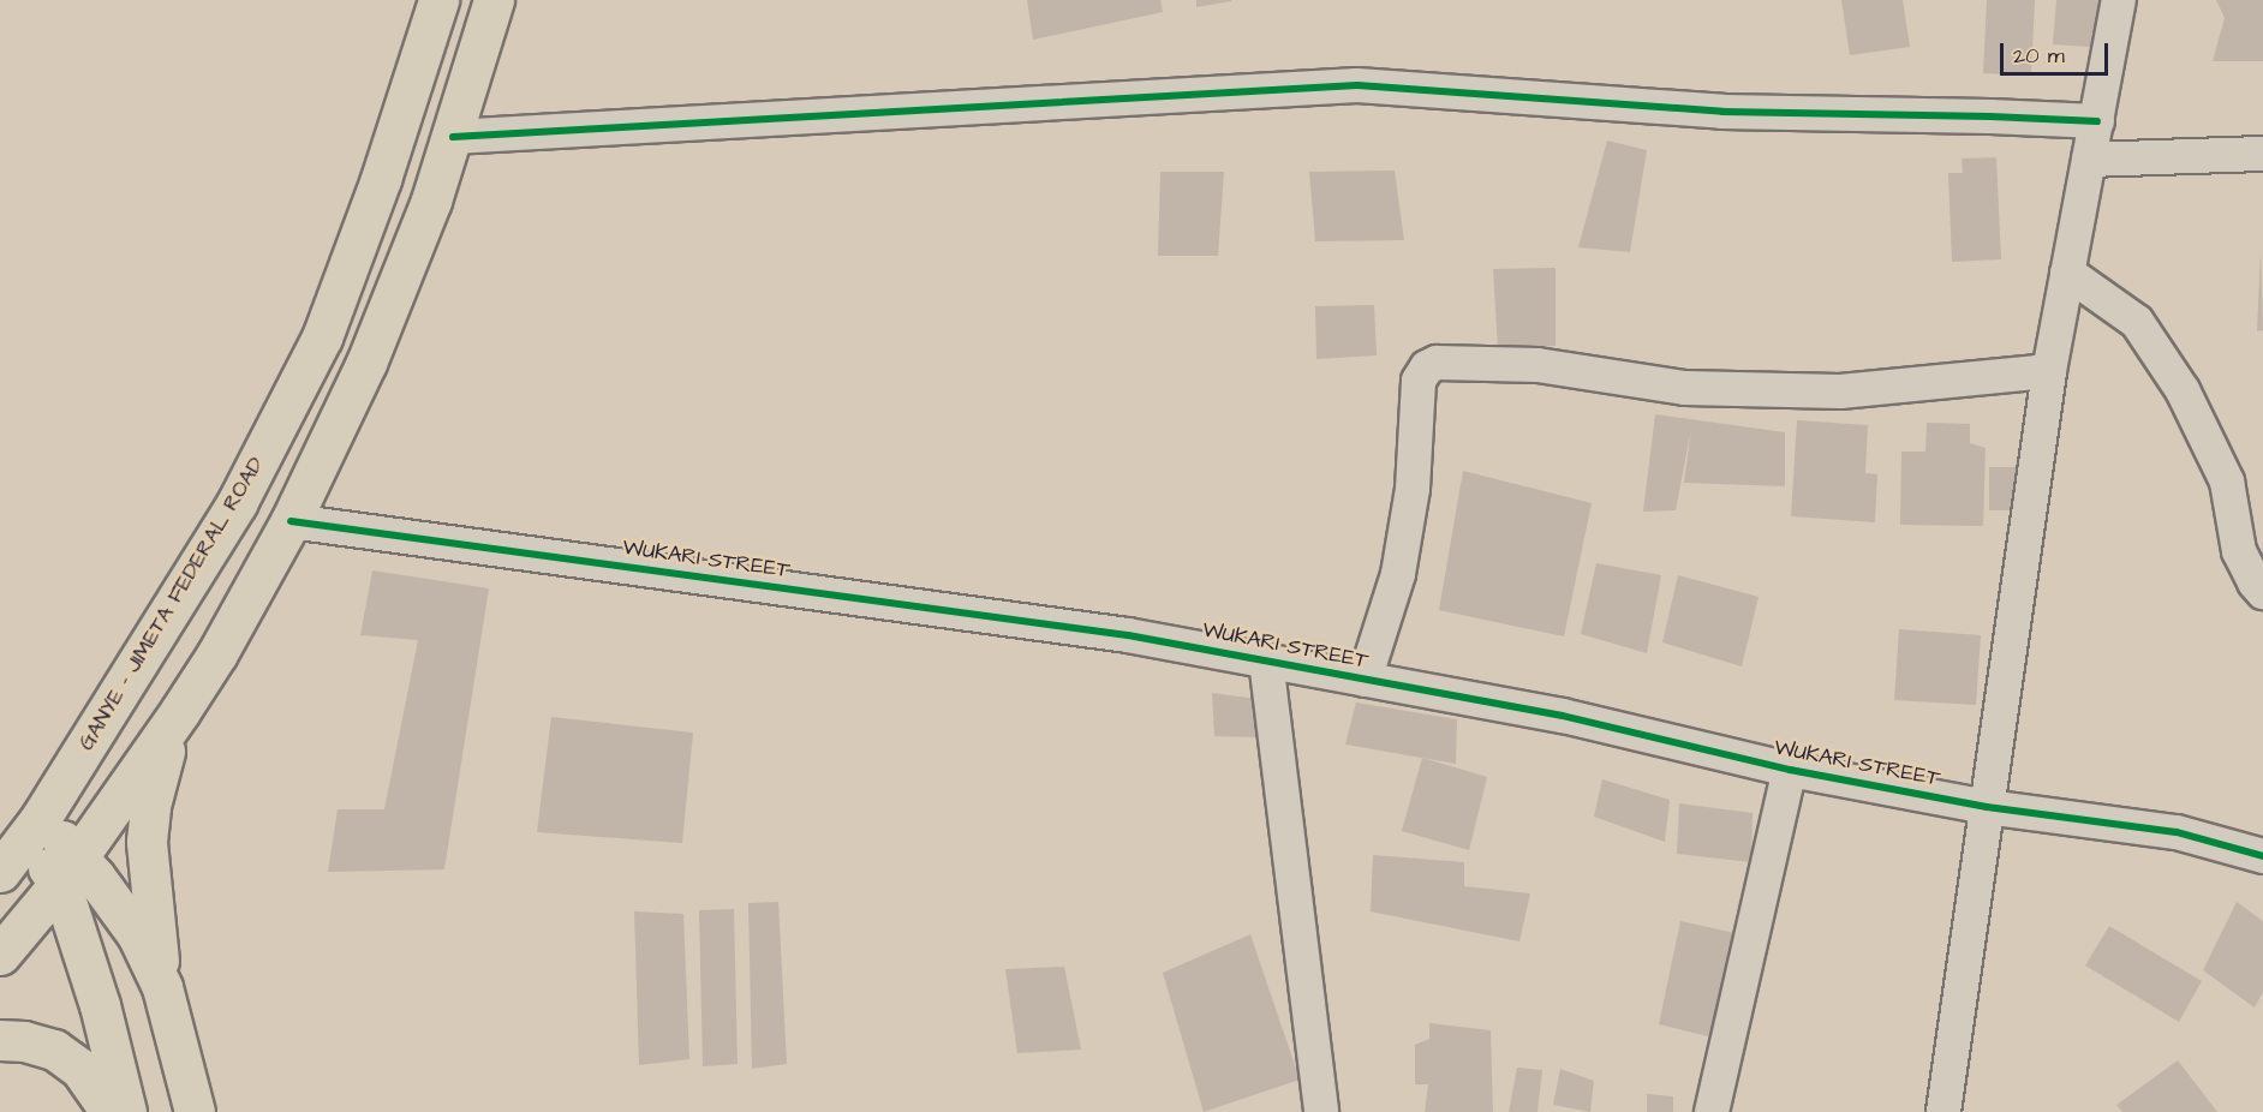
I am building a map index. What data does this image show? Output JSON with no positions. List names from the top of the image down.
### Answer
{
  "streets": {
    "main road": ["GANYE - JIMETA FEDERAL ROAD"],
    "street": ["WUKARI STREET"]
  },
  "scale_bar": "20 m"
}
